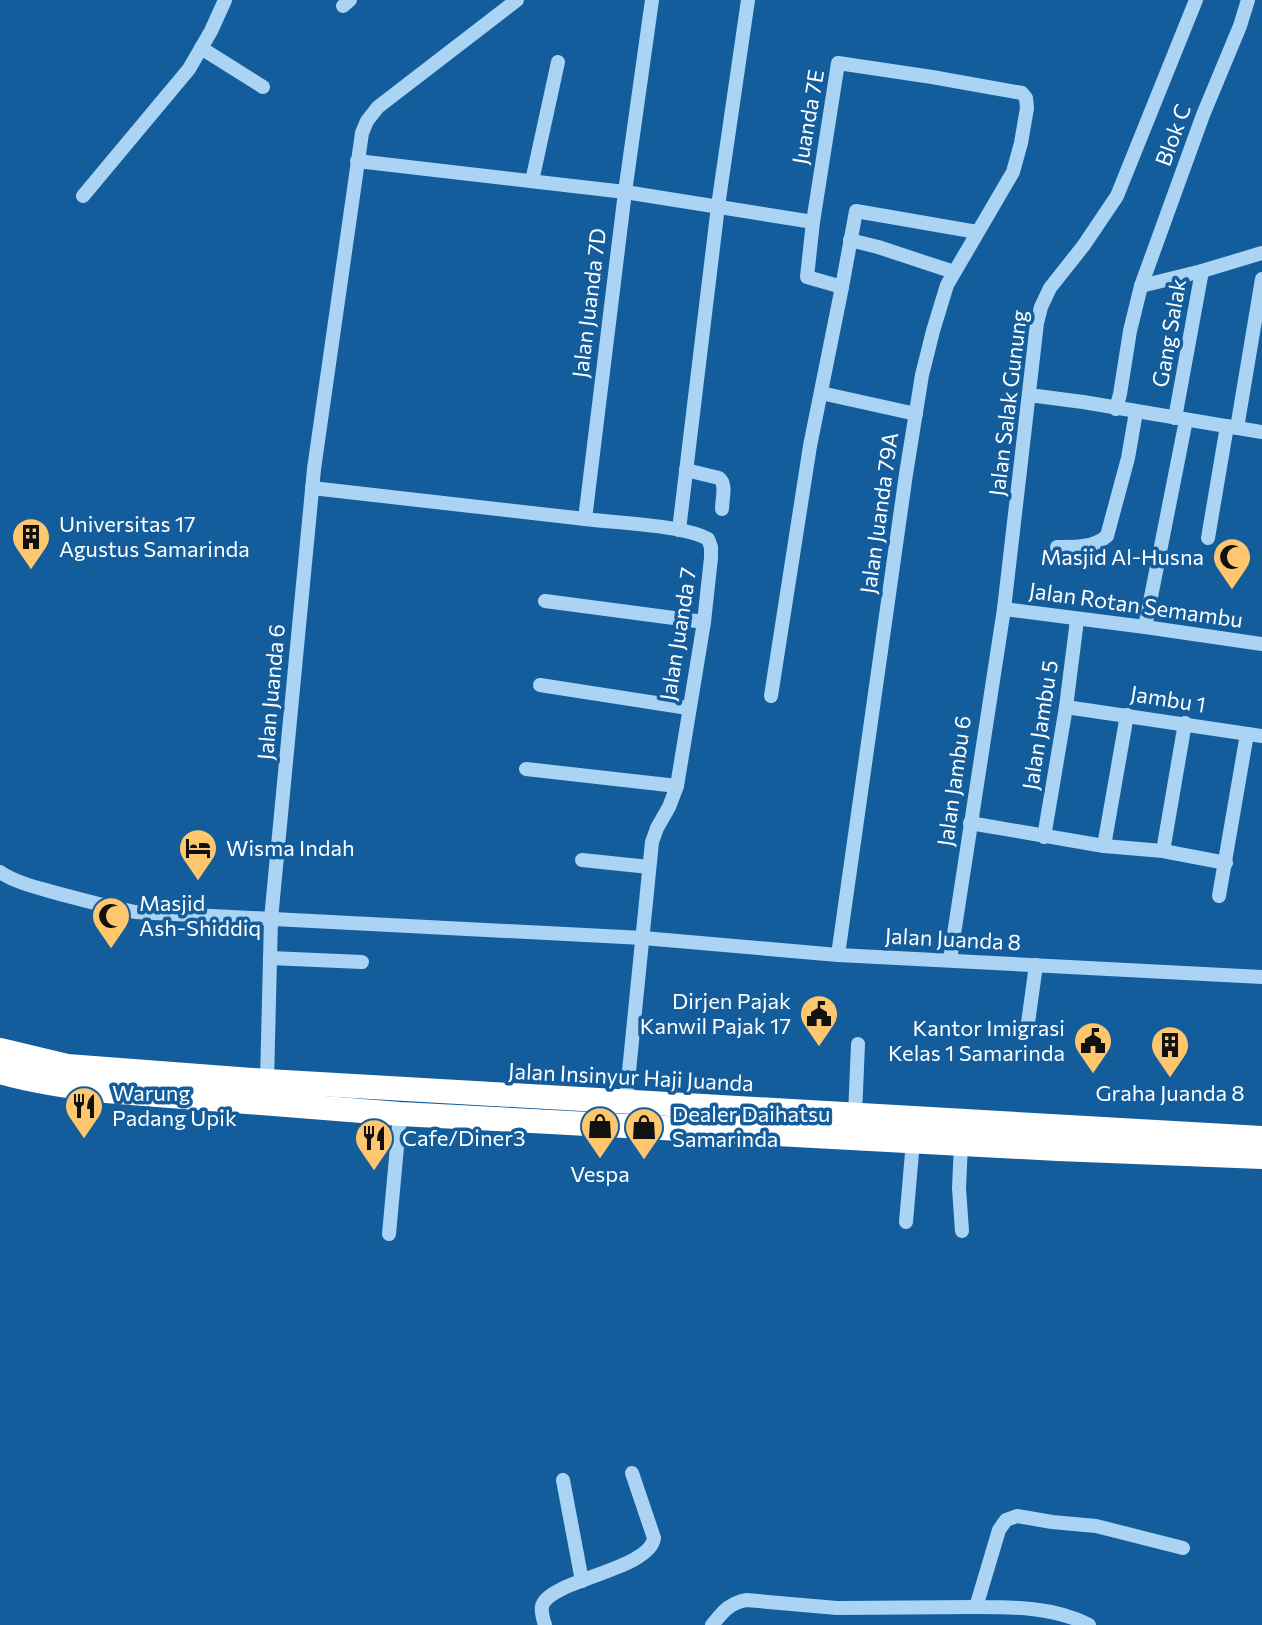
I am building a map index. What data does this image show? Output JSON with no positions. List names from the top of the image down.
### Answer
{
  "streets": {
    "highway": ["Jalan Insinyur Haji Juanda"],
    "street": [
      "Juanda 7E",
      "Blok C",
      "Jalan Juanda 7D",
      "Gang Salak",
      "Jalan Salak Gunung",
      "Jalan Juanda 79A",
      "Jalan Rotan Semambu",
      "Jalan Juanda 7",
      "Jalan Juanda 6",
      "Jambu 1",
      "Jalan Jambu 5",
      "Jalan Jambu 6",
      "Jalan Juanda 8"
    ]
  },
  "crossings": [
    ["Juanda 7E", "Jalan Juanda 79A"],
    ["Gang Salak", "Jalan Rotan Semambu"],
    ["Jalan Salak Gunung", "Jalan Rotan Semambu"],
    ["Jalan Salak Gunung", "Jalan Jambu 6"],
    ["Jalan Juanda 79A", "Jalan Juanda 8"],
    ["Jalan Rotan Semambu", "Jalan Jambu 5"],
    ["Jalan Rotan Semambu", "Jalan Jambu 6"],
    ["Jalan Juanda 7", "Jalan Juanda 8"],
    ["Jalan Juanda 7", "Jalan Insinyur Haji Juanda"],
    ["Jalan Juanda 6", "Jalan Insinyur Haji Juanda"],
    ["Jambu 1", "Jalan Jambu 5"],
    ["Jalan Jambu 6", "Jalan Juanda 8"]
  ],
  "places": {
    "building": ["Universitas 17 Agustus Samarinda", "Graha Juanda 8"],
    "mosque": ["Masjid Al-Husna", "Masjid Ash-Shiddiq"],
    "hotel": ["Wisma Indah"],
    "public building": ["Dirjen Pajak Kanwil Pajak 17", "Kantor Imigrasi Kelas 1 Samarinda"],
    "restaurant": ["Warung Padang Upik", "Cafe/Diner3"],
    "shop": ["Vespa", "Dealer Daihatsu Samarinda"]
  }
}
